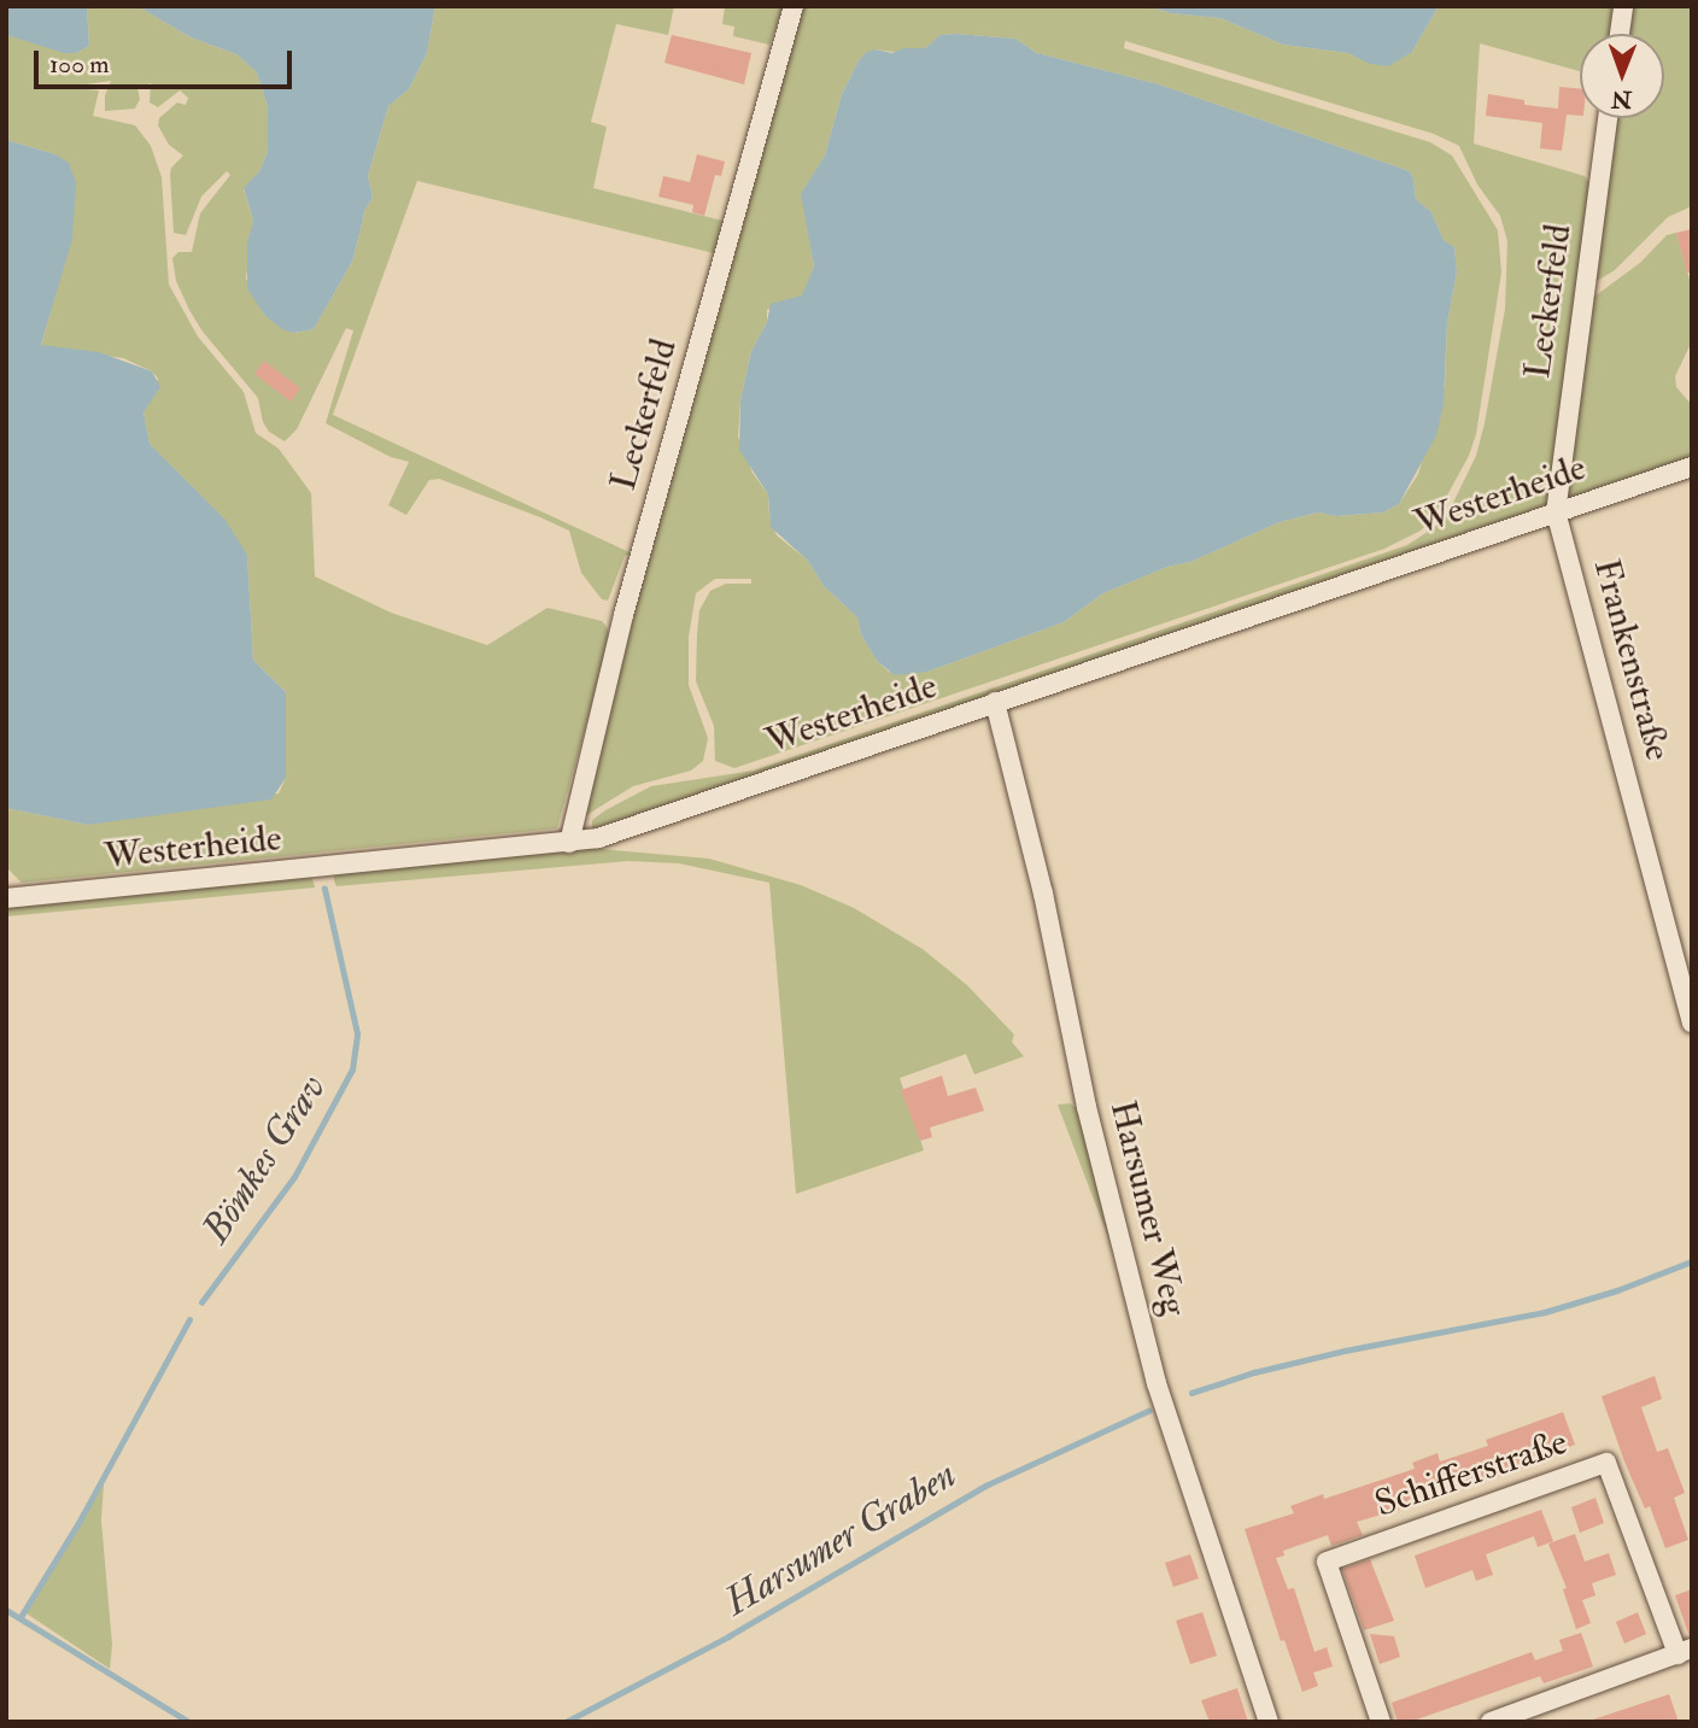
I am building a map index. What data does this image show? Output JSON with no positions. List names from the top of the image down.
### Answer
{
  "streets": {
    "street": [
      "Leckerfeld",
      "Westerheide",
      "Frankenstraße",
      "Harsumer Weg",
      "Schifferstraße"
    ]
  },
  "crossings": [
    ["Leckerfeld", "Westerheide"],
    ["Leckerfeld", "Frankenstraße"],
    ["Westerheide", "Frankenstraße"],
    ["Westerheide", "Harsumer Weg"]
  ],
  "water": ["Bömkes Grav", "Harsumer Graben"],
  "scale_bar": "100 m",
  "north": "bottom"
}
